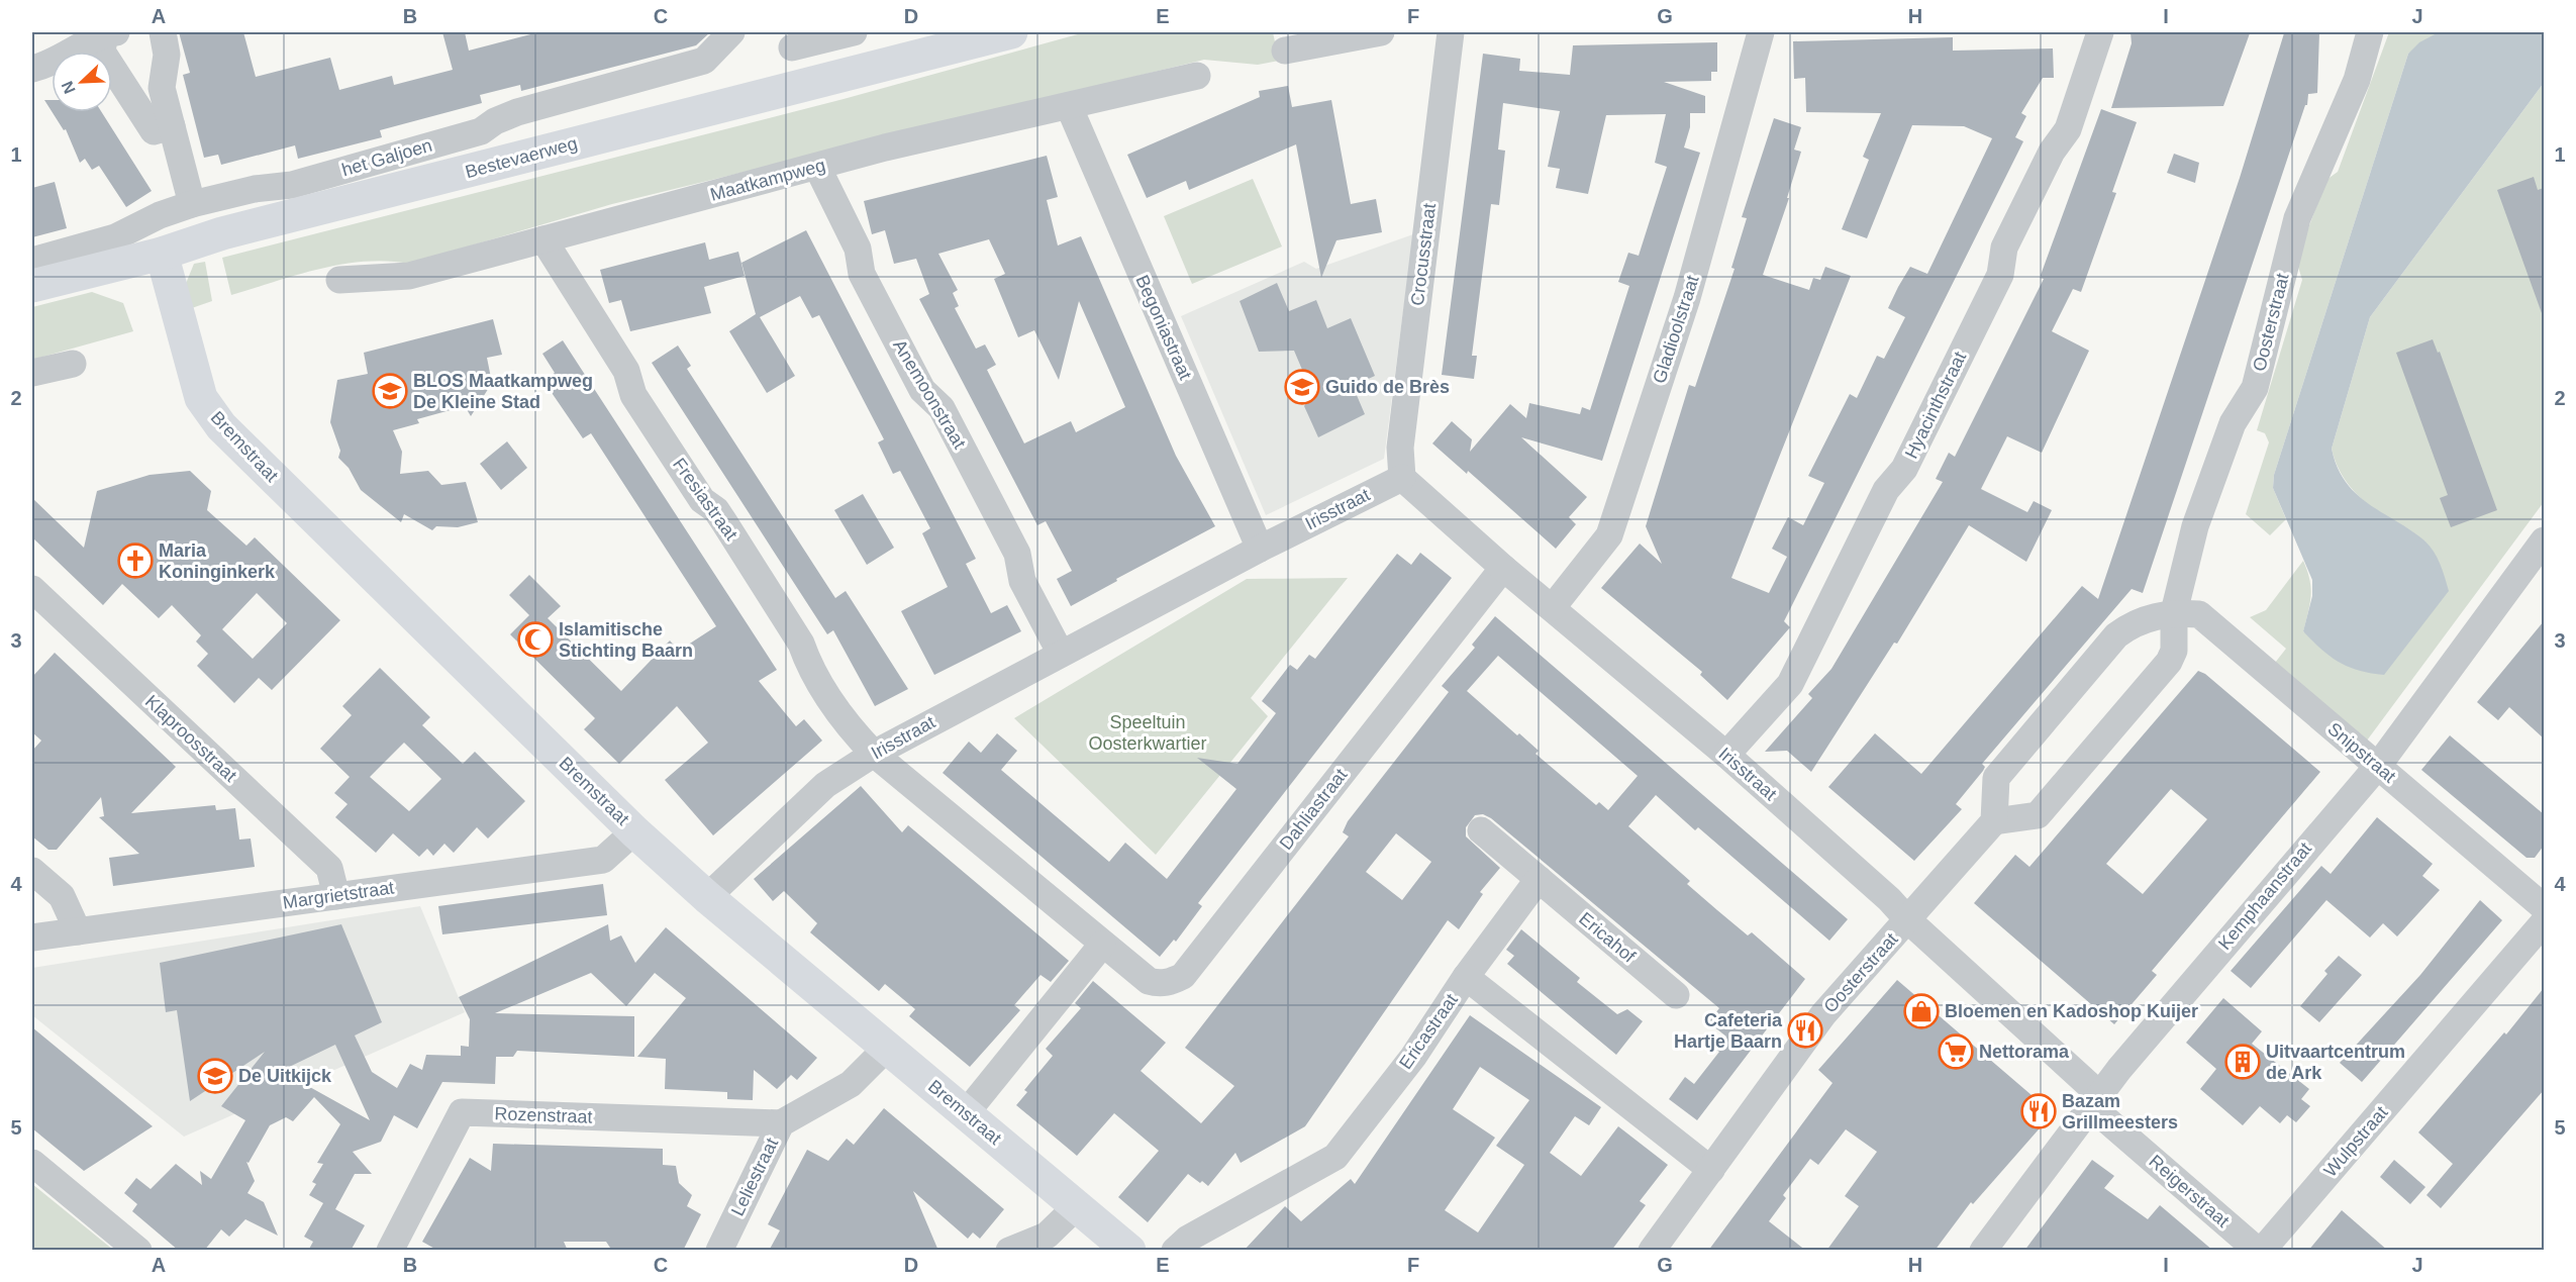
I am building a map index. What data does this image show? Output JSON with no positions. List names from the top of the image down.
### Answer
{
  "streets": {
    "street": [
      "het Galjoen",
      "Bestevaerweg",
      "Maatkampweg",
      "Crocusstraat",
      "Oosterstraat",
      "Begoniastraat",
      "Gladioolstraat",
      "Anemoonstraat",
      "Hyacinthstraat",
      "Bremstraat",
      "Fresiastraat",
      "Irisstraat",
      "Klaproosstraat",
      "Snipstraat",
      "Dahliastraat",
      "Margrietstraat",
      "Kemphaanstraat",
      "Ericahof",
      "Ericastraat",
      "Rozenstraat",
      "Wulpstraat",
      "Leliestraat",
      "Reigerstraat"
    ]
  },
  "crossings": [
    ["Bestevaerweg", "Bremstraat"],
    ["Maatkampweg", "Begoniastraat"],
    ["Maatkampweg", "Anemoonstraat"],
    ["Maatkampweg", "Fresiastraat"],
    ["Crocusstraat", "Irisstraat"],
    ["Oosterstraat", "Irisstraat"],
    ["Oosterstraat", "Snipstraat"],
    ["Oosterstraat", "Ericastraat"],
    ["Oosterstraat", "Reigerstraat"],
    ["Begoniastraat", "Irisstraat"],
    ["Gladioolstraat", "Irisstraat"],
    ["Anemoonstraat", "Irisstraat"],
    ["Hyacinthstraat", "Irisstraat"],
    ["Bremstraat", "Irisstraat"],
    ["Bremstraat", "Margrietstraat"],
    ["Bremstraat", "Leliestraat"],
    ["Fresiastraat", "Irisstraat"],
    ["Fresiastraat", "Dahliastraat"],
    ["Irisstraat", "Dahliastraat"],
    ["Irisstraat", "Reigerstraat"],
    ["Klaproosstraat", "Margrietstraat"],
    ["Snipstraat", "Kemphaanstraat"],
    ["Kemphaanstraat", "Reigerstraat"],
    ["Rozenstraat", "Leliestraat"],
    ["Wulpstraat", "Reigerstraat"]
  ],
  "parks": ["Speeltuin Oosterkwartier"],
  "places": {
    "school or university": ["Guido de Brès", "BLOS Maatkampweg De Kleine Stad", "De Uitkijck"],
    "church": ["Maria Koninginkerk"],
    "mosque": ["Islamitische Stichting Baarn"],
    "shop": ["Bloemen en Kadoshop Kuijer"],
    "restaurant": ["Cafeteria Hartje Baarn", "Bazam Grillmeesters"],
    "supermarket": ["Nettorama"],
    "building": ["Uitvaartcentrum de Ark"]
  },
  "north": "bottom left",
  "grid": {
    "columns": [
      "A",
      "B",
      "C",
      "D",
      "E",
      "F",
      "G",
      "H",
      "I",
      "J"
    ],
    "rows": [
      "1",
      "2",
      "3",
      "4",
      "5"
    ]
  }
}
